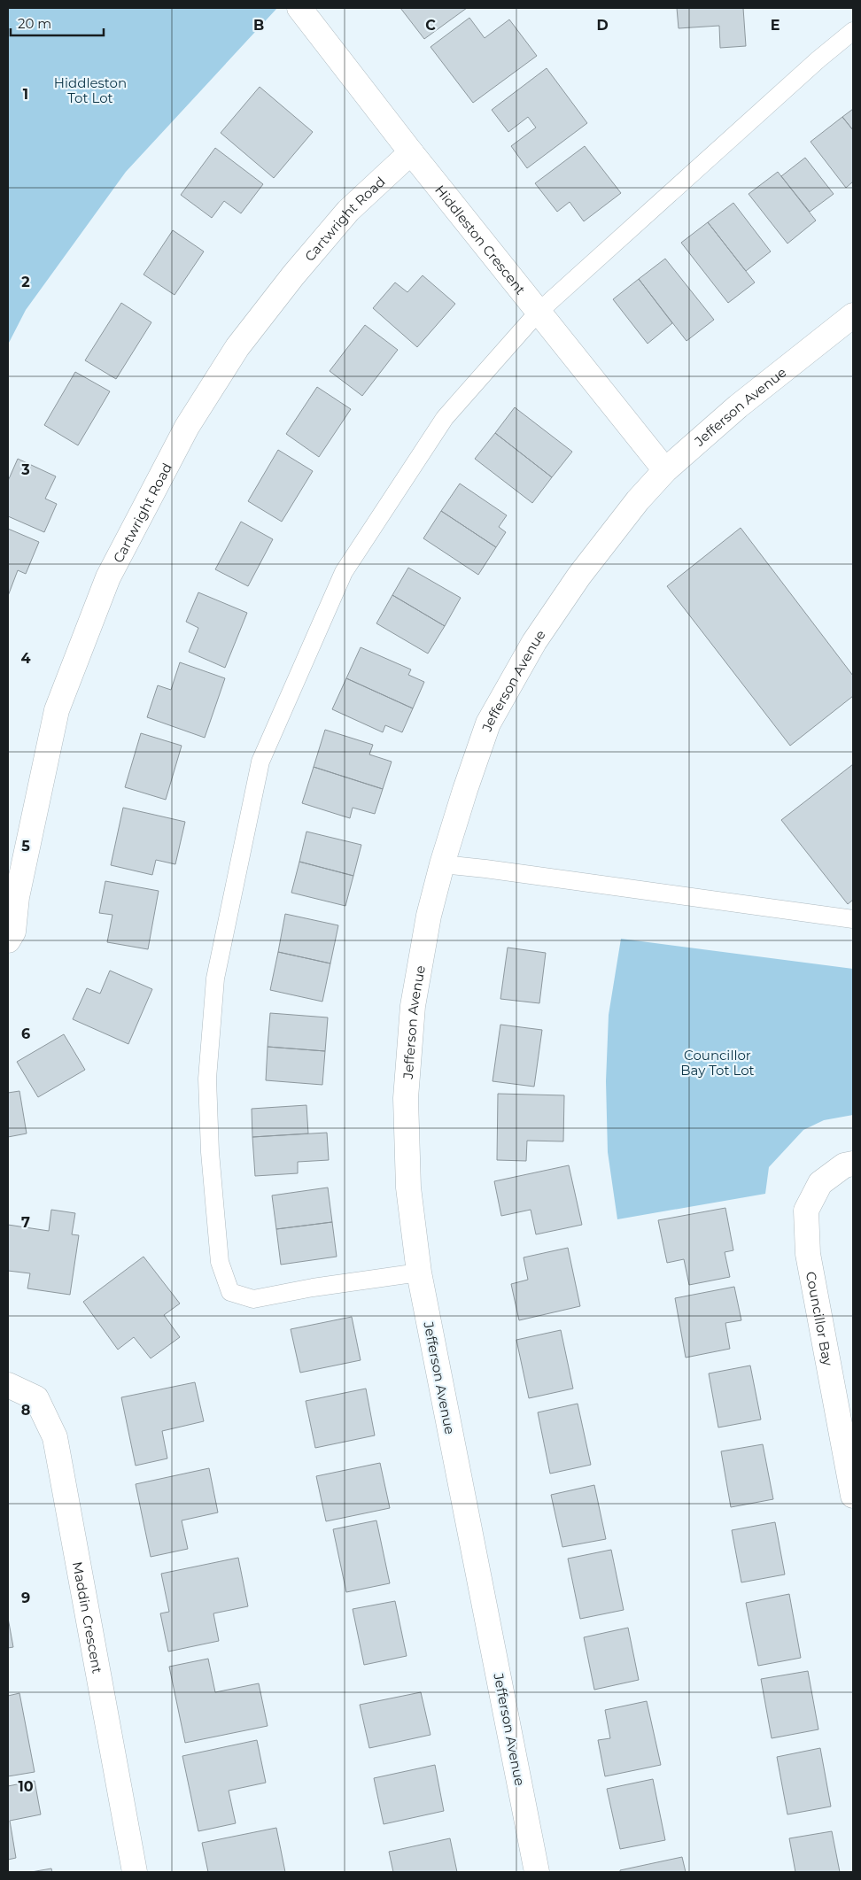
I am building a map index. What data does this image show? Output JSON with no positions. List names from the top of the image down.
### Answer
{
  "streets": {
    "street": [
      "Cartwright Road",
      "Hiddleston Crescent",
      "Jefferson Avenue",
      "Councillor Bay",
      "Maddin Crescent"
    ]
  },
  "crossings": [
    ["Cartwright Road", "Hiddleston Crescent"],
    ["Hiddleston Crescent", "Jefferson Avenue"]
  ],
  "parks": ["Hiddleston Tot Lot", "Councillor Bay Tot Lot"],
  "scale_bar": "20 m",
  "grid": {
    "columns": [
      "B",
      "C",
      "D",
      "E"
    ],
    "rows": [
      "1",
      "2",
      "3",
      "4",
      "5",
      "6",
      "7",
      "8",
      "9",
      "10"
    ]
  }
}
